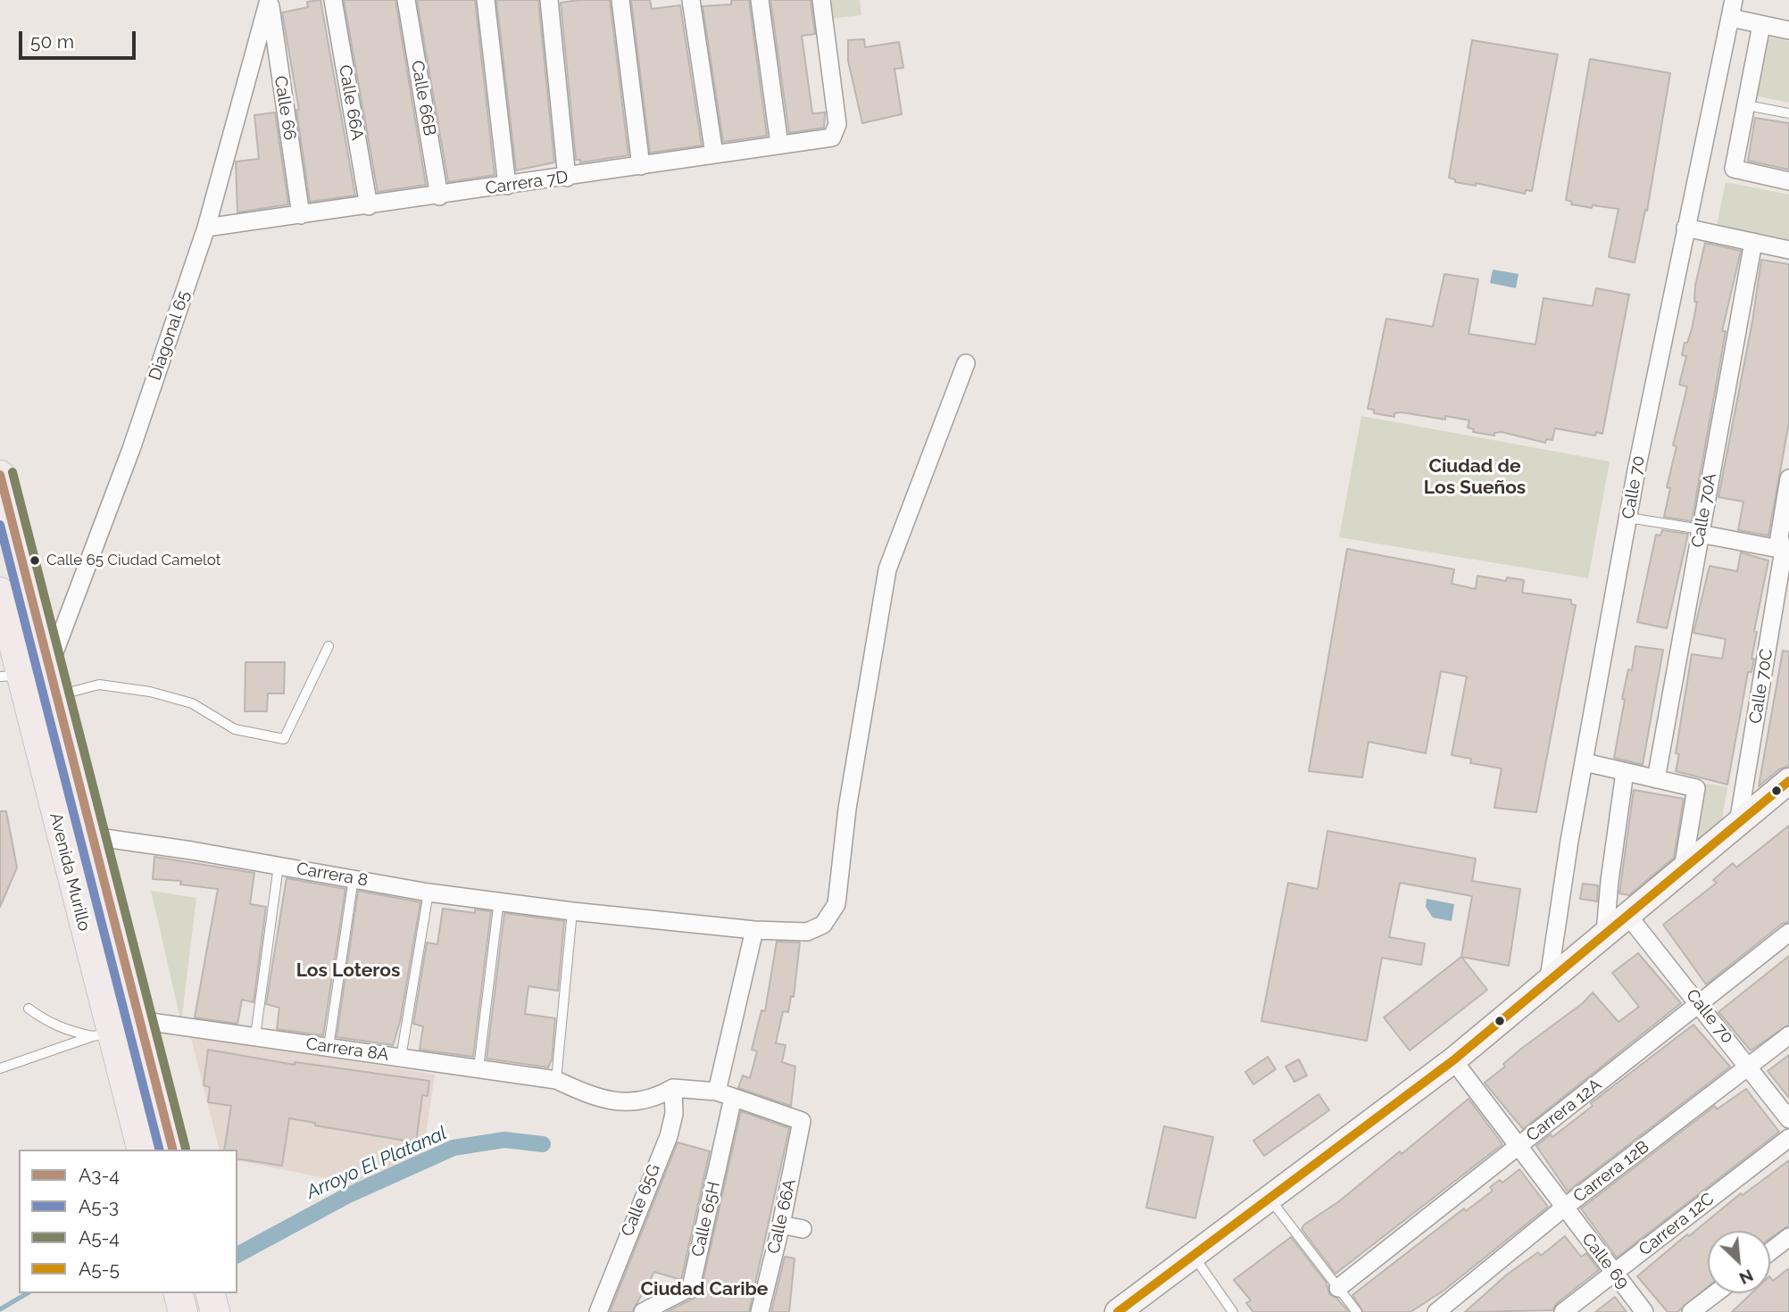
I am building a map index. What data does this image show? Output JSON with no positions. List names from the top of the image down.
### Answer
{
  "streets": {
    "main road": ["Avenida Murillo"],
    "street": [
      "Calle 66B",
      "Calle 66A",
      "Calle 66",
      "Carrera 7D",
      "Diagonal 65",
      "Calle 70",
      "Calle 70A",
      "Calle 70C",
      "Carrera 8",
      "Carrera 8A",
      "Carrera 12A",
      "Carrera 12B",
      "Calle 65G",
      "Calle 65H",
      "Carrera 12C",
      "Calle 69"
    ]
  },
  "crossings": [
    ["Calle 66B", "Carrera 7D"],
    ["Calle 66A", "Carrera 7D"],
    ["Calle 66A", "Calle 65H"],
    ["Calle 66", "Carrera 7D"],
    ["Calle 66", "Diagonal 65"],
    ["Carrera 7D", "Diagonal 65"],
    ["Diagonal 65", "Avenida Murillo"],
    ["Calle 70", "Carrera 12A"],
    ["Calle 70", "Carrera 12B"],
    ["Avenida Murillo", "Carrera 8"],
    ["Avenida Murillo", "Carrera 8A"],
    ["Carrera 8A", "Calle 65G"],
    ["Carrera 12A", "Calle 69"],
    ["Carrera 12B", "Calle 69"],
    ["Carrera 12C", "Calle 69"]
  ],
  "districts": ["Ciudad de Los Sueños", "Los Loteros", "Ciudad Caribe"],
  "water": ["Arroyo El Platanal"],
  "places": ["Calle 65 Ciudad Camelot"],
  "lines": [
    "transit line A5-4",
    "transit line A3-4",
    "transit line A5-3",
    "transit line A5-5"
  ],
  "legend": [
    "A3-4",
    "A5-3",
    "A5-4",
    "A5-5"
  ],
  "scale_bar": "50 m",
  "north": "bottom right"
}
